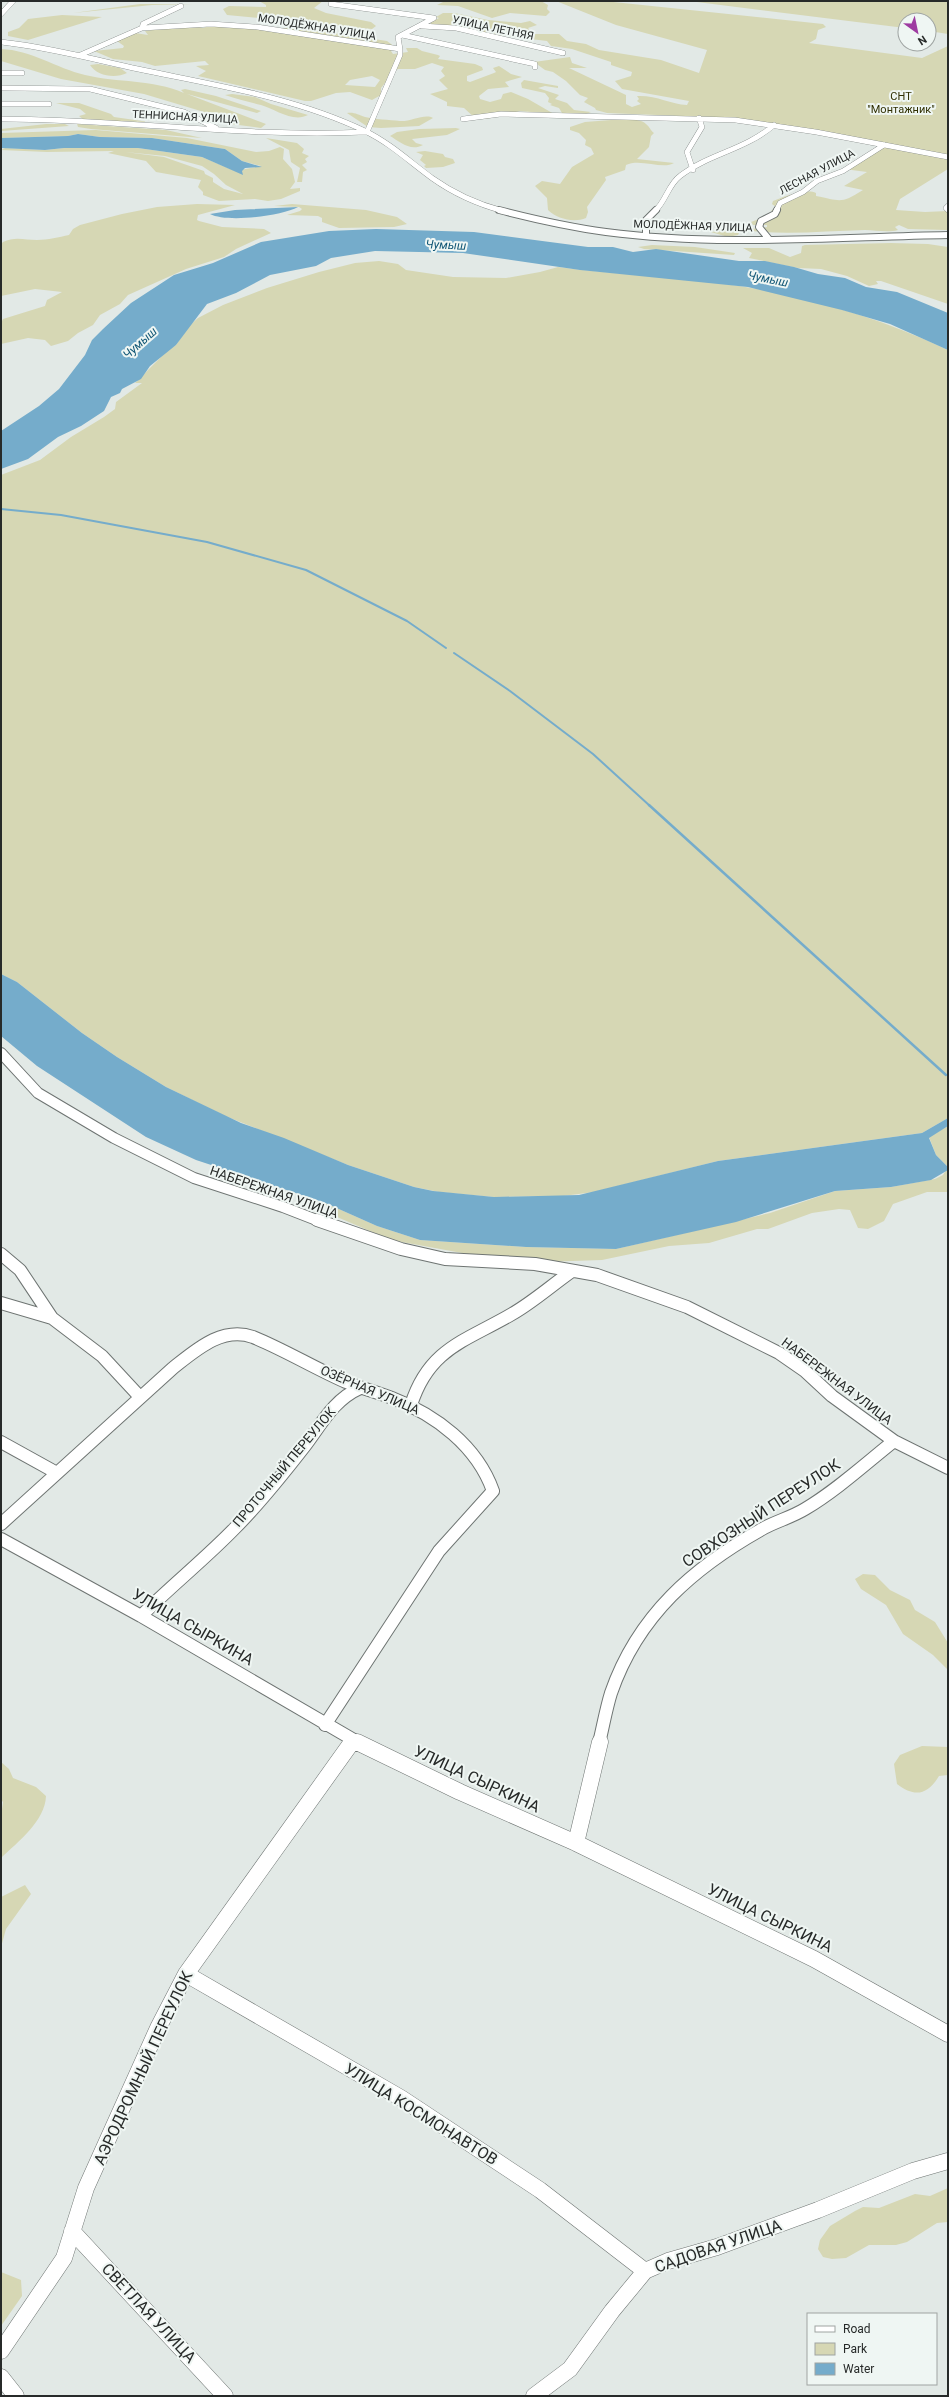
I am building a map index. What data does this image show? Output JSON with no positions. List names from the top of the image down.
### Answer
{
  "streets": {
    "street": [
      "МОЛОДЁЖНАЯ УЛИЦА",
      "УЛИЦА ЛЕТНЯЯ",
      "ТЕННИСНАЯ УЛИЦА",
      "ЛЕСНАЯ УЛИЦА",
      "НАБЕРЕЖНАЯ УЛИЦА",
      "ОЗЁРНАЯ УЛИЦА",
      "ПРОТОЧНЫЙ ПЕРЕУЛОК",
      "СОВХОЗНЫЙ ПЕРЕУЛОК",
      "УЛИЦА СЫРКИНА",
      "АЭРОДРОМНЫЙ ПЕРЕУЛОК",
      "УЛИЦА КОСМОНАВТОВ",
      "САДОВАЯ УЛИЦА",
      "СВЕТЛАЯ УЛИЦА"
    ]
  },
  "crossings": [
    ["МОЛОДЁЖНАЯ УЛИЦА", "ТЕННИСНАЯ УЛИЦА"],
    ["МОЛОДЁЖНАЯ УЛИЦА", "ЛЕСНАЯ УЛИЦА"],
    ["НАБЕРЕЖНАЯ УЛИЦА", "СОВХОЗНЫЙ ПЕРЕУЛОК"],
    ["ОЗЁРНАЯ УЛИЦА", "ПРОТОЧНЫЙ ПЕРЕУЛОК"],
    ["ОЗЁРНАЯ УЛИЦА", "УЛИЦА СЫРКИНА"],
    ["ПРОТОЧНЫЙ ПЕРЕУЛОК", "УЛИЦА СЫРКИНА"],
    ["СОВХОЗНЫЙ ПЕРЕУЛОК", "УЛИЦА СЫРКИНА"],
    ["УЛИЦА СЫРКИНА", "АЭРОДРОМНЫЙ ПЕРЕУЛОК"],
    ["АЭРОДРОМНЫЙ ПЕРЕУЛОК", "УЛИЦА КОСМОНАВТОВ"],
    ["АЭРОДРОМНЫЙ ПЕРЕУЛОК", "СВЕТЛАЯ УЛИЦА"],
    ["УЛИЦА КОСМОНАВТОВ", "САДОВАЯ УЛИЦА"]
  ],
  "water": ["Чумыш"],
  "parks": ["СНТ \"Монтажник\""],
  "legend": ["Road", "Park", "Water"],
  "north": "bottom right"
}
